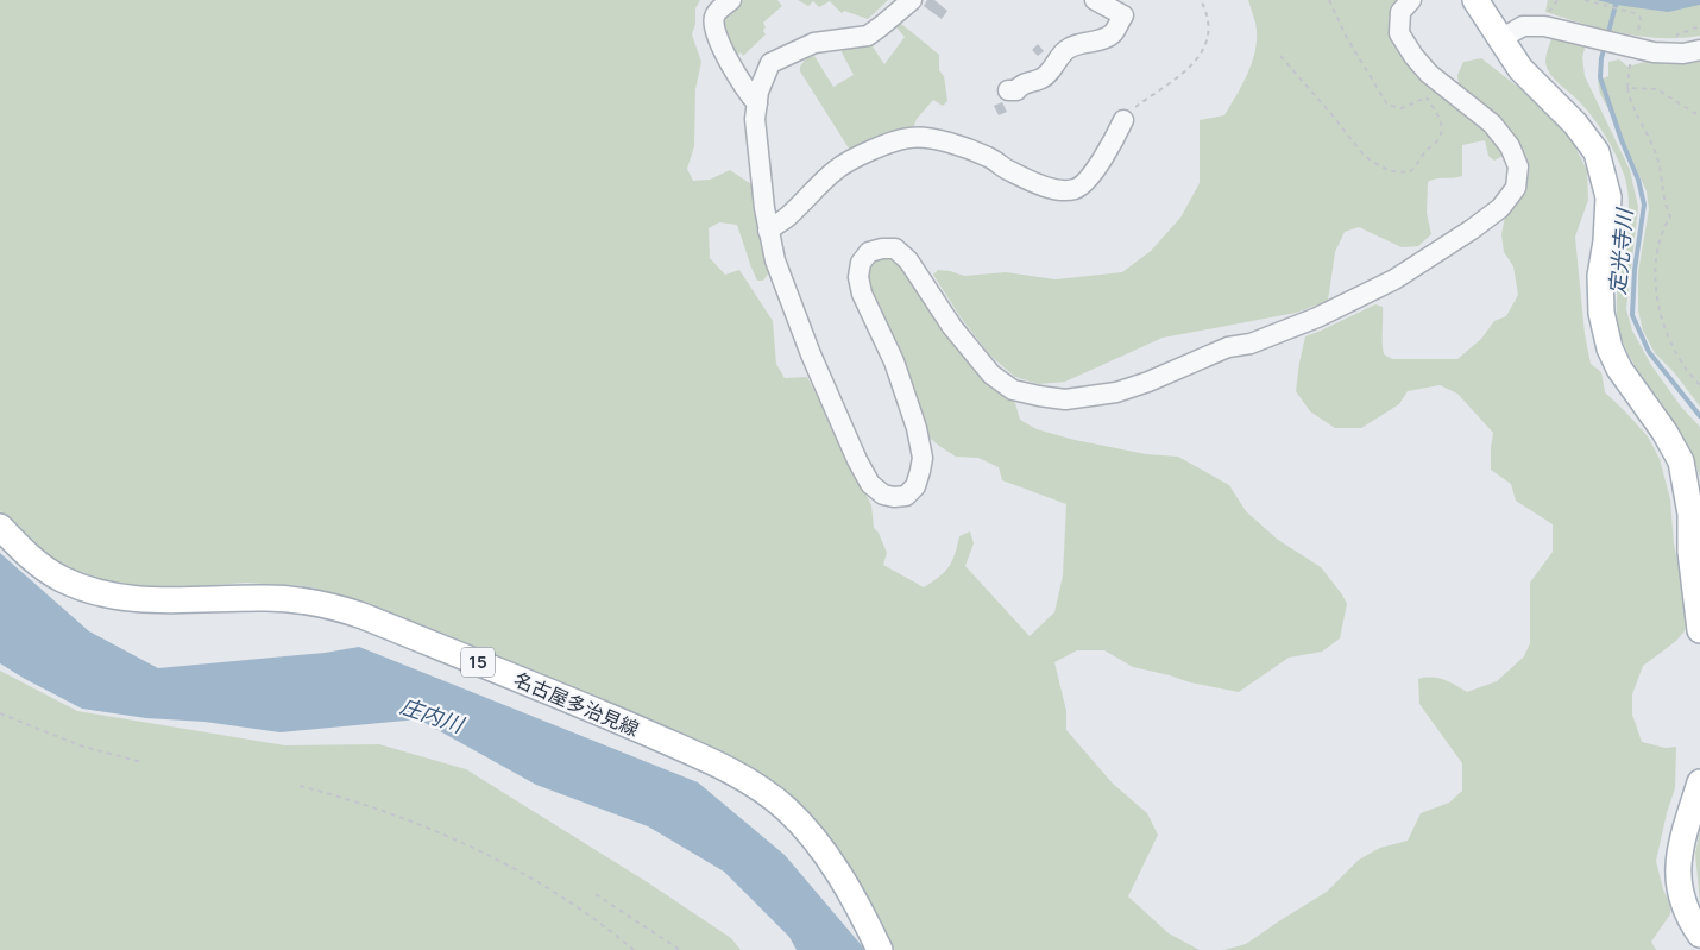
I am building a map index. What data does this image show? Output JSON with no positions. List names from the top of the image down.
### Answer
{
  "streets": {
    "main road": ["15", "名古屋多治見線"]
  },
  "water": ["定光寺川", "庄内川"]
}
